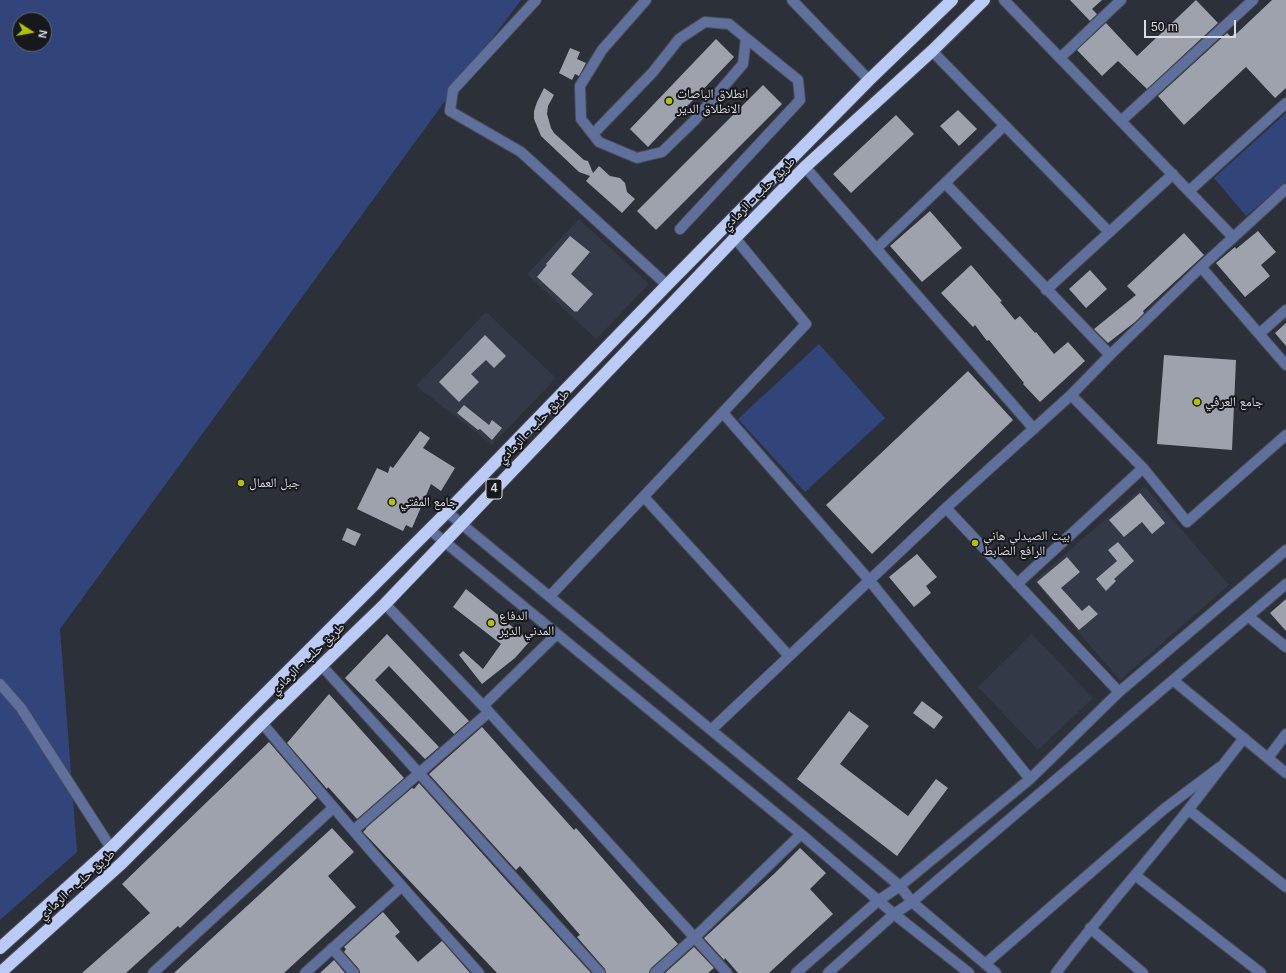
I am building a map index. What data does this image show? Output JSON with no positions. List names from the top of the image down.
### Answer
{
  "streets": {
    "highway": ["طريق حلب - الرمادي", "4"]
  },
  "places": [
    "انطلاق الباصات الانطلاق الدير",
    "جامع العرفي",
    "جبل العمال",
    "جامع المفتي",
    "بيت الصيدلي هاني الرافع الضابط",
    "الدفاع المدني الدير"
  ],
  "scale_bar": "50 m",
  "north": "right"
}
